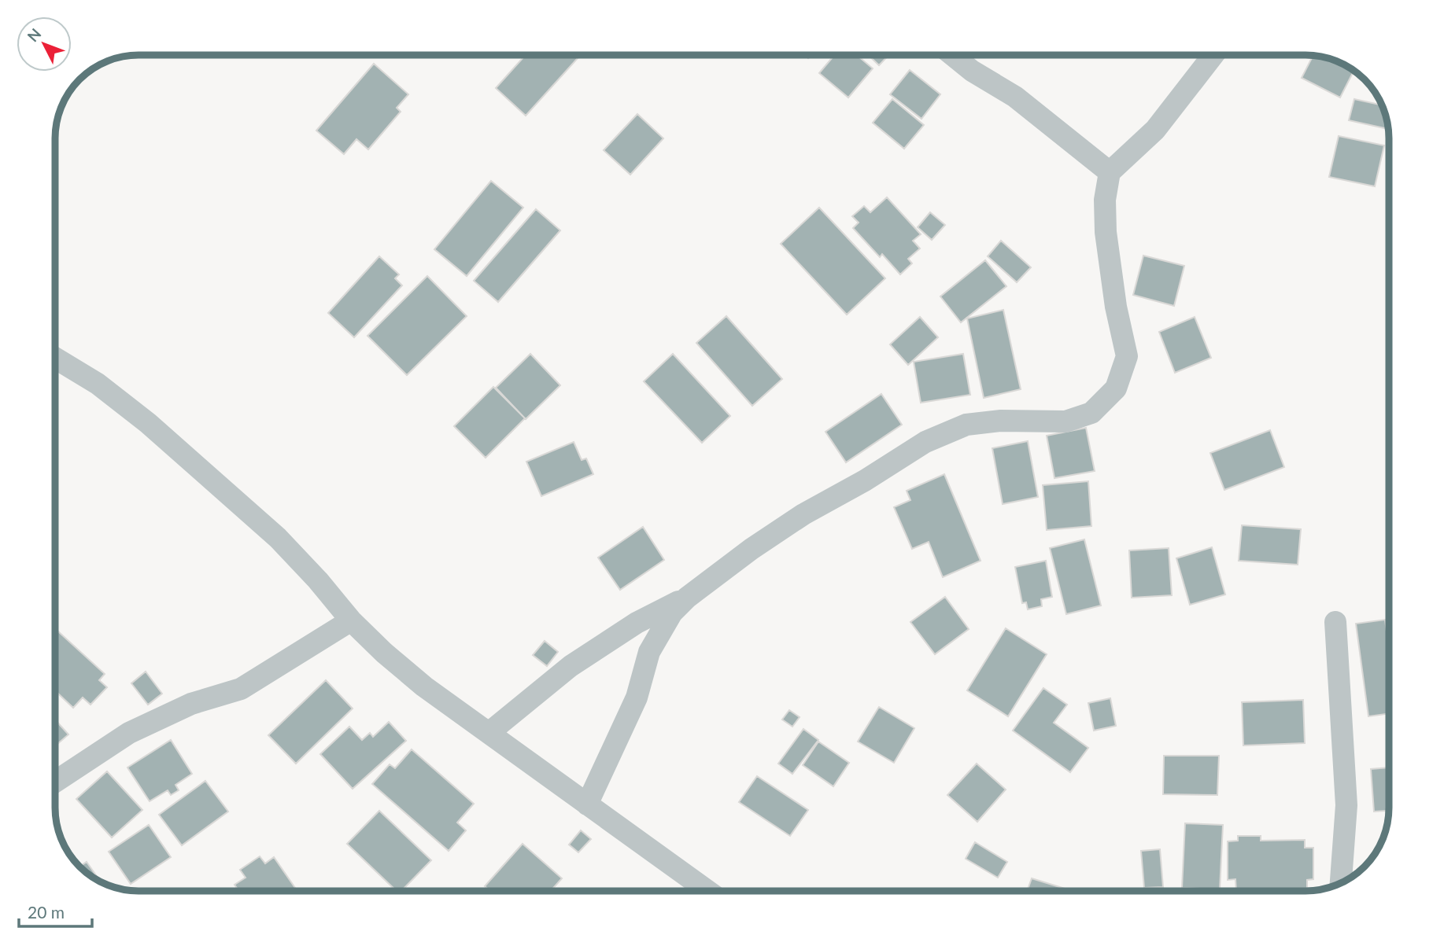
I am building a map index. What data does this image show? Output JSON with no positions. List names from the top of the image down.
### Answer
{
  "scale_bar": "20 m",
  "north": "top left"
}
